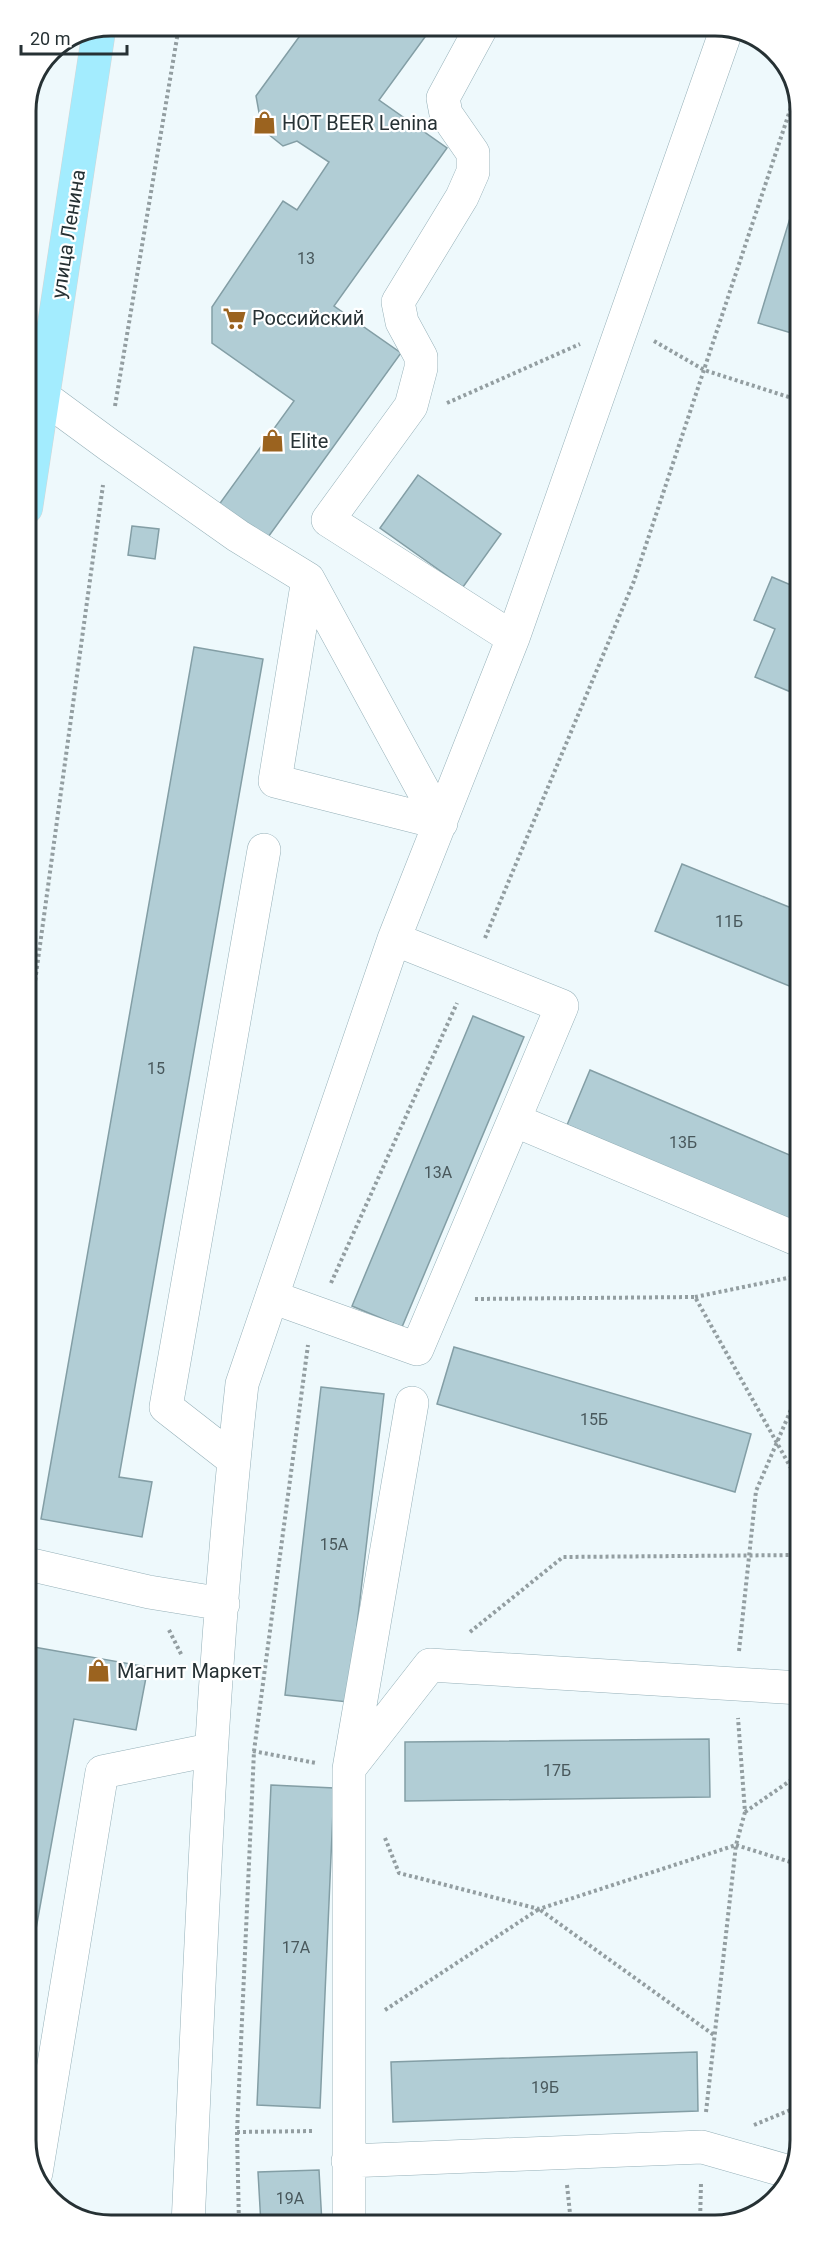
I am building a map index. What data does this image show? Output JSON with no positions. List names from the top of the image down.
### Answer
{
  "streets": {
    "main road": ["улица Ленина"]
  },
  "places": {
    "shop": ["HOT BEER Lenina", "Elite", "Магнит Маркет"],
    "supermarket": ["Российский"]
  },
  "house_numbers": [
    "13",
    "11Б",
    "15",
    "13Б",
    "13А",
    "15Б",
    "15А",
    "17Б",
    "17А",
    "19Б",
    "19А"
  ],
  "scale_bar": "20 m"
}
